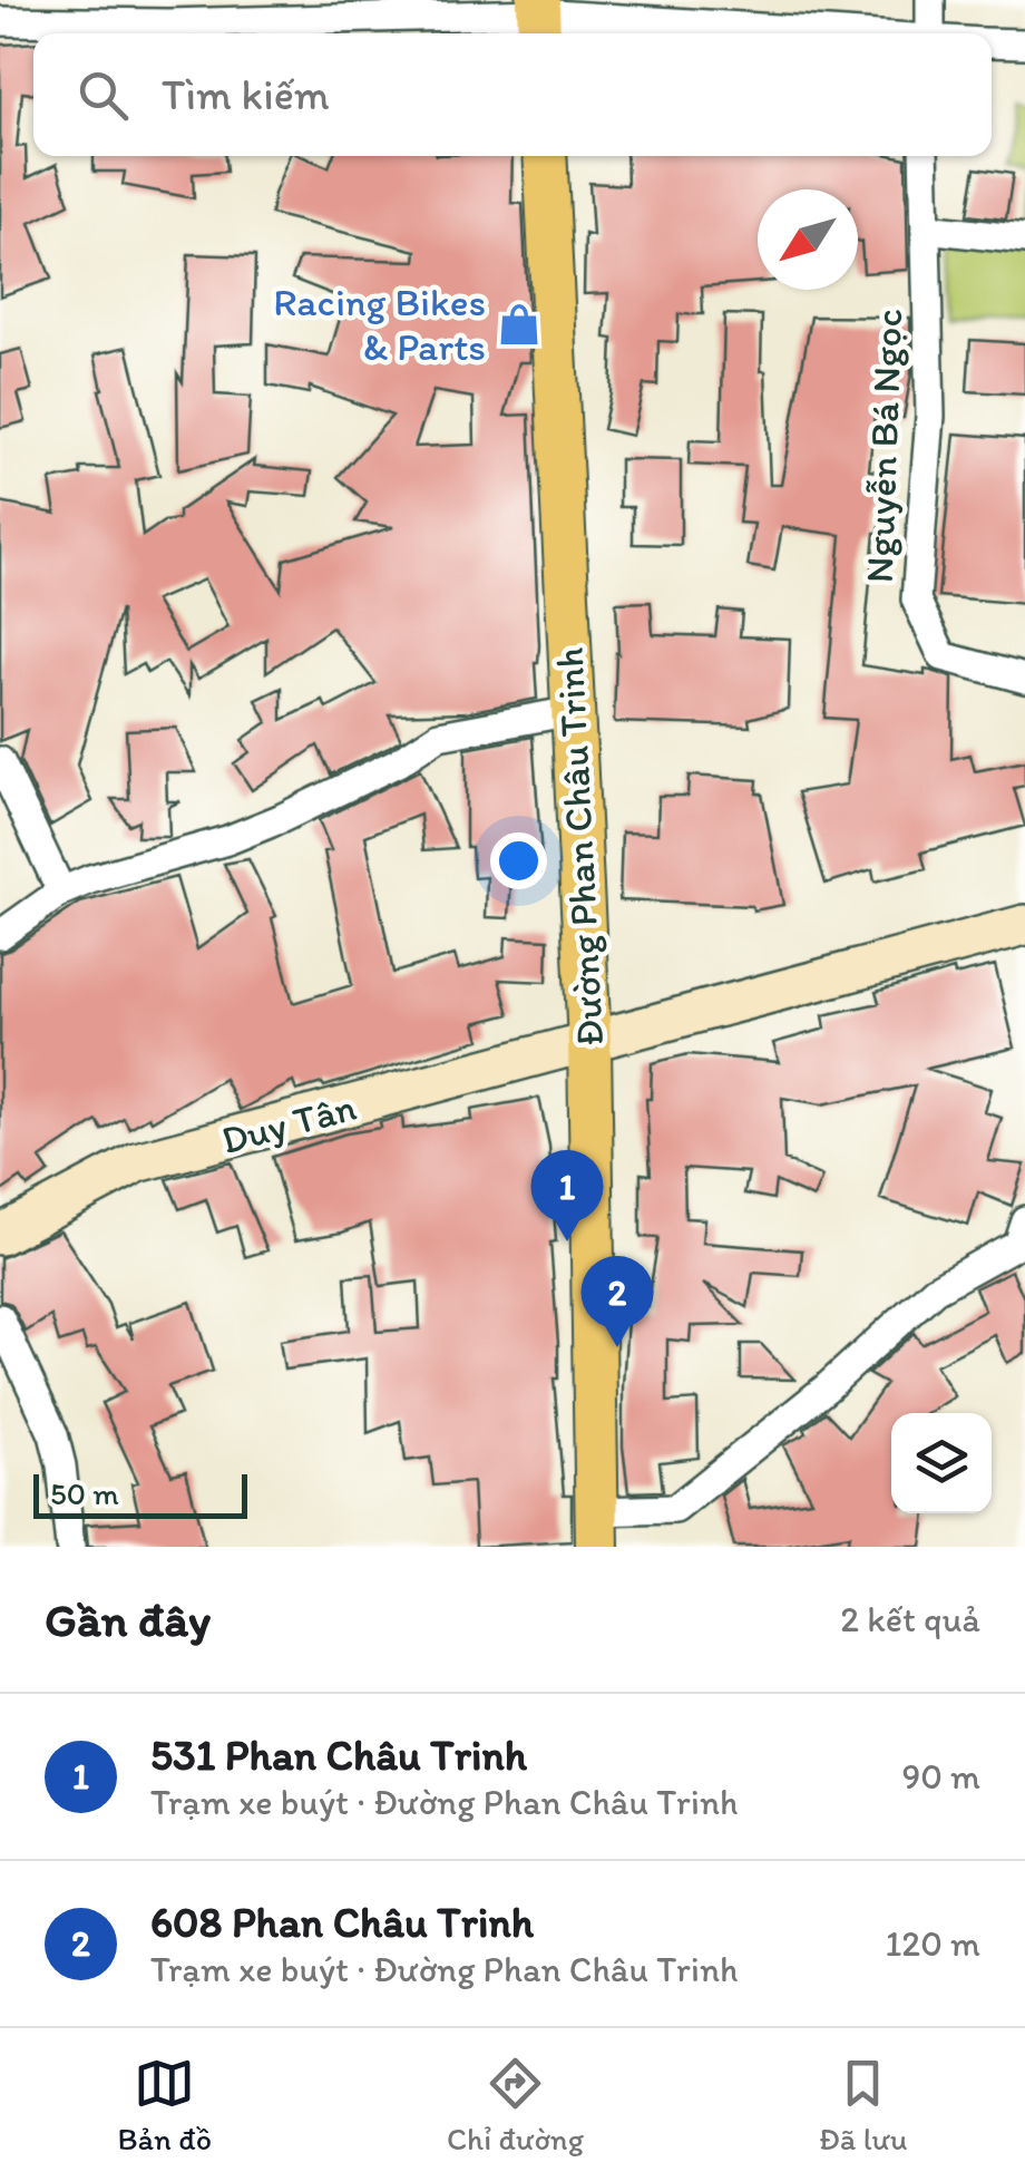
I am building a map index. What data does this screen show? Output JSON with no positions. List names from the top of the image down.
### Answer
{
  "streets": {
    "main road": ["Đường Phan Châu Trinh"],
    "street": ["Nguyễn Bá Ngọc", "Duy Tân"]
  },
  "crossings": [
    ["Đường Phan Châu Trinh", "Duy Tân"]
  ],
  "places": {
    "shop": ["Racing Bikes & Parts"]
  },
  "scale_bar": "50 m",
  "north": "bottom left",
  "page": {
    "search": "Tìm kiếm",
    "pins": ["1", "2"],
    "scale": "50 m",
    "heading": ["Gần đây", "2 kết quả"],
    "list": [
      {
        "mark": "1",
        "name": "531 Phan Châu Trinh",
        "note": "Trạm xe buýt · Đường Phan Châu Trinh",
        "value": "90 m"
      },
      {
        "mark": "2",
        "name": "608 Phan Châu Trinh",
        "note": "Trạm xe buýt · Đường Phan Châu Trinh",
        "value": "120 m"
      }
    ],
    "nav": ["Bản đồ", "Chỉ đường", "Đã lưu"]
  }
}
